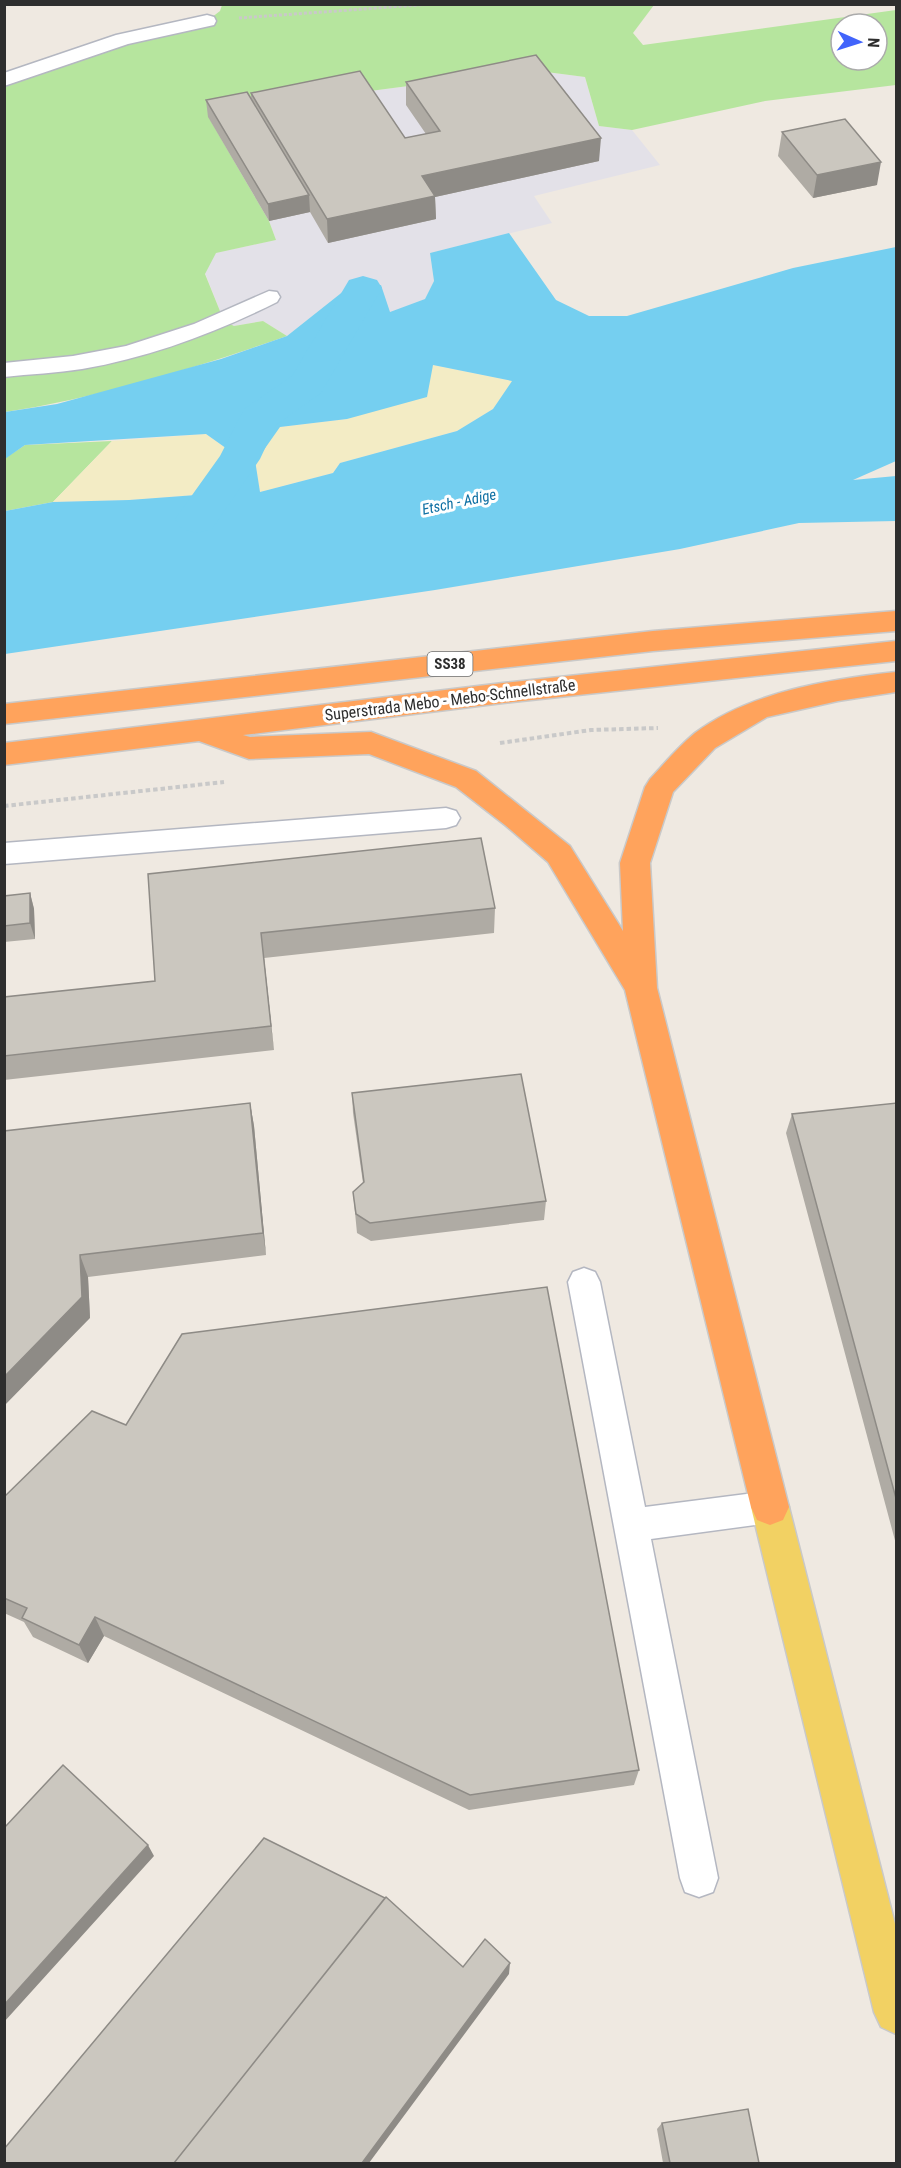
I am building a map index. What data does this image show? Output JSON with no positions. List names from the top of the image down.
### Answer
{
  "streets": {
    "highway": ["SS38", "Superstrada Mebo - Mebo-Schnellstraße"]
  },
  "water": ["Etsch - Adige"],
  "north": "right"
}
